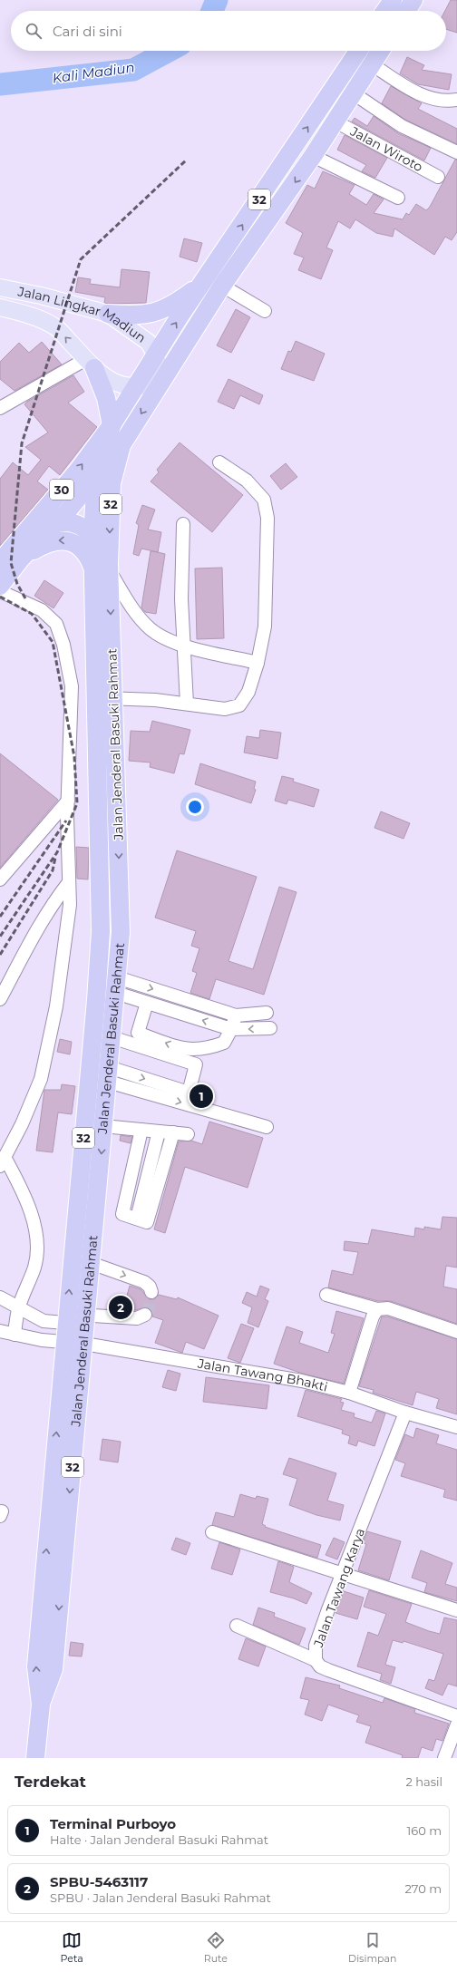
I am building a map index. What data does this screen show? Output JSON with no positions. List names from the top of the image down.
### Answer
{
  "streets": {
    "highway": ["32", "30", "Jalan Jenderal Basuki Rahmat"],
    "main road": ["Jalan Lingkar Madiun"],
    "street": ["Jalan Wiroto", "Jalan Tawang Bhakti", "Jalan Tawang Karya"]
  },
  "crossings": [
    ["Jalan Wiroto", "32"],
    ["32", "Jalan Lingkar Madiun"],
    ["32", "30"],
    ["32", "Jalan Jenderal Basuki Rahmat"],
    ["30", "Jalan Jenderal Basuki Rahmat"],
    ["Jalan Jenderal Basuki Rahmat", "Jalan Tawang Bhakti"],
    ["Jalan Tawang Bhakti", "Jalan Tawang Karya"]
  ],
  "water": ["Kali Madiun"],
  "page": {
    "search": "Cari di sini",
    "pins": ["1", "2"],
    "heading": ["Terdekat", "2 hasil"],
    "list": [
      {
        "mark": "1",
        "name": "Terminal Purboyo",
        "note": "Halte · Jalan Jenderal Basuki Rahmat",
        "value": "160 m"
      },
      {
        "mark": "2",
        "name": "SPBU-5463117",
        "note": "SPBU · Jalan Jenderal Basuki Rahmat",
        "value": "270 m"
      }
    ],
    "nav": ["Peta", "Rute", "Disimpan"]
  }
}
